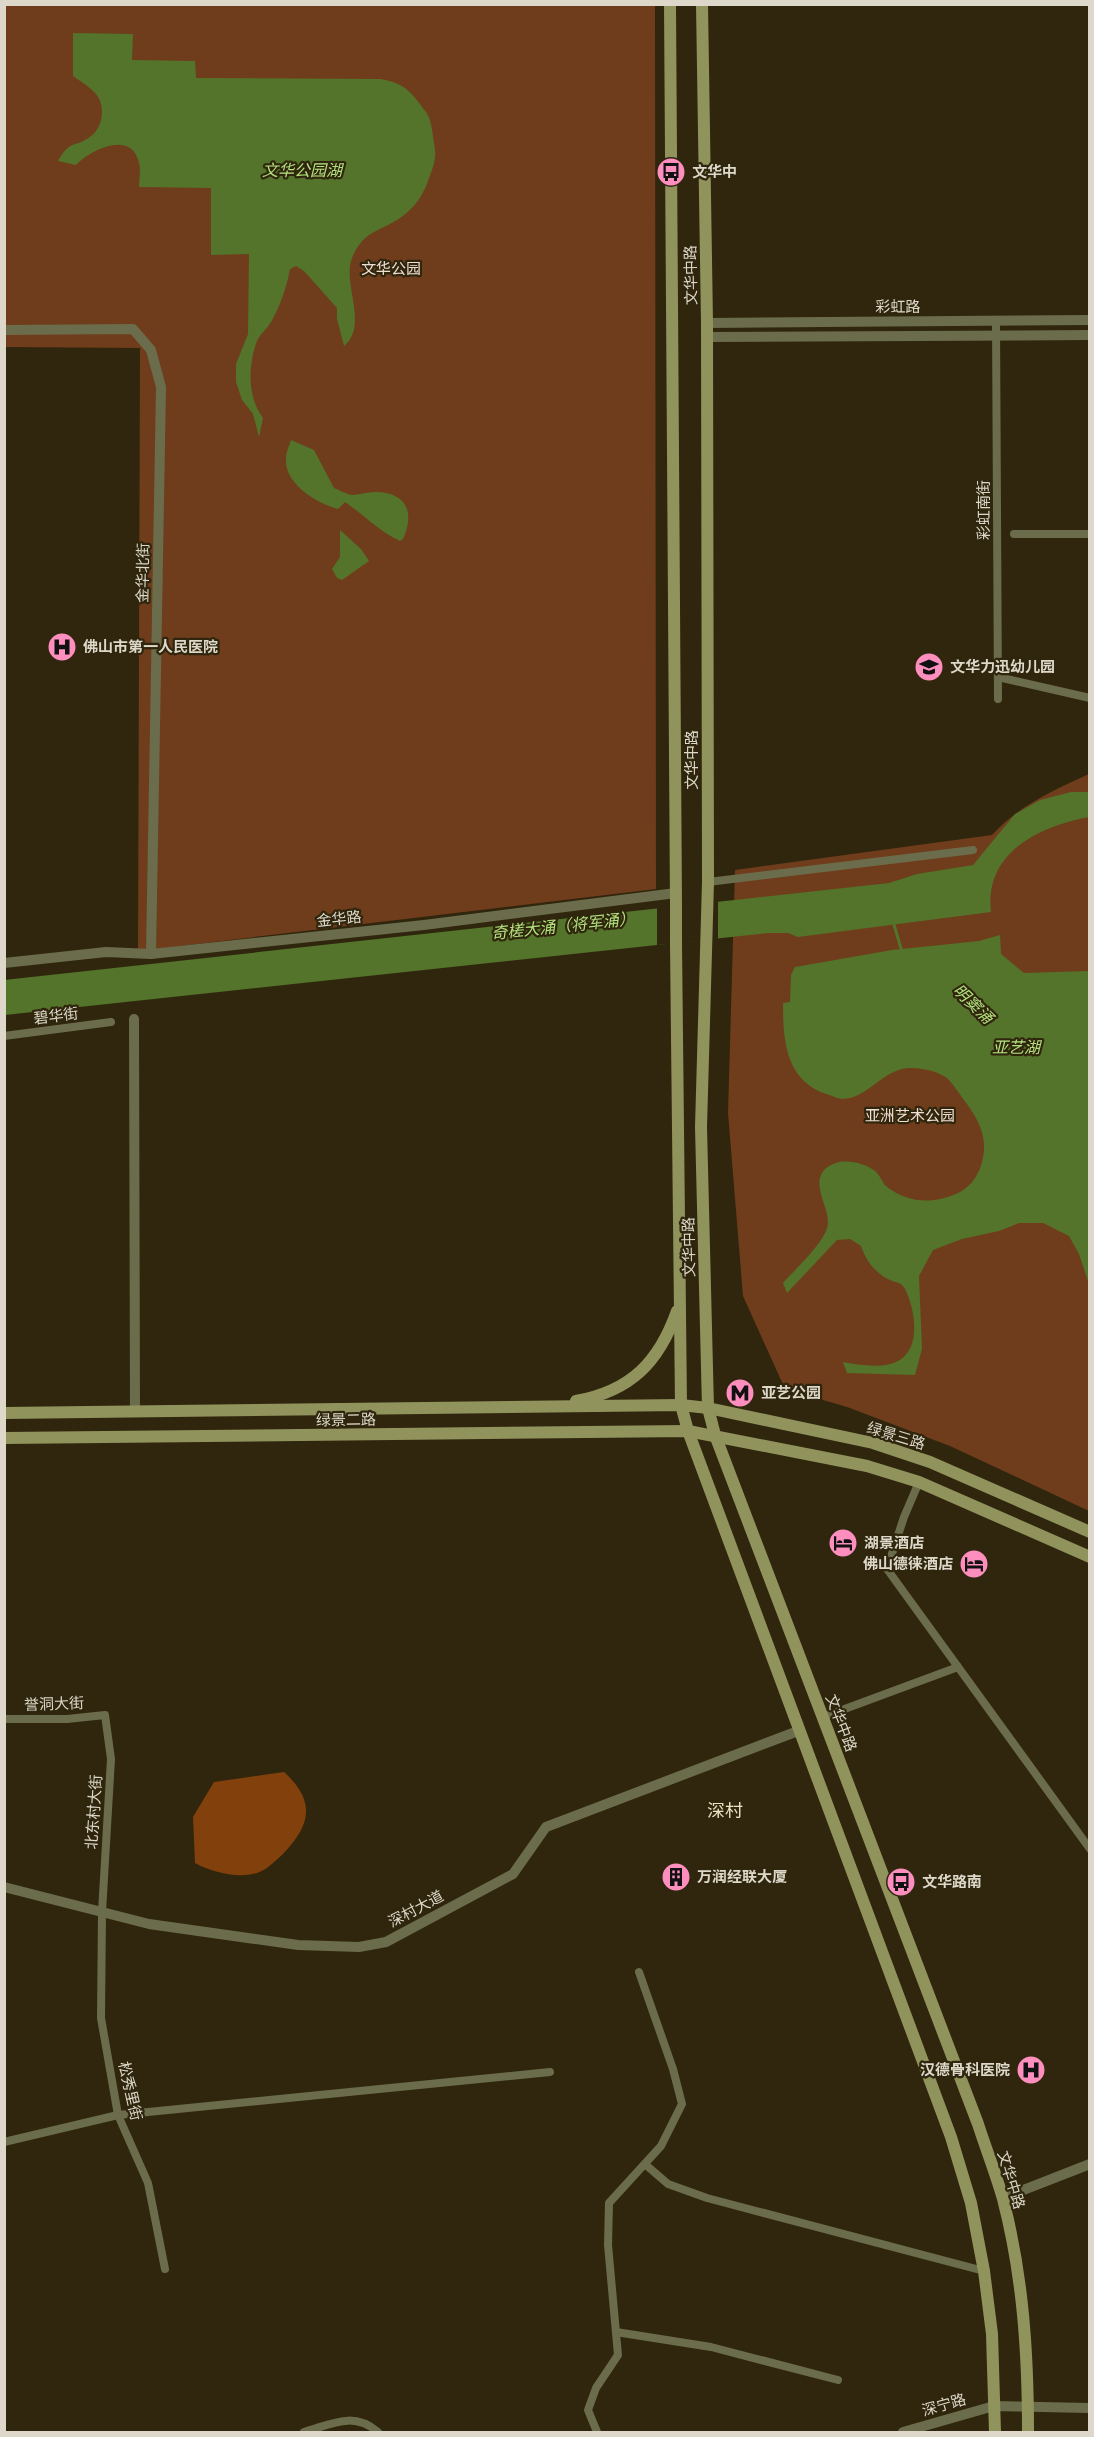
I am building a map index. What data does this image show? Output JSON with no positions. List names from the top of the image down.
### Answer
{
  "streets": {
    "main road": ["文华中路", "绿景二路", "绿景三路"],
    "street": [
      "彩虹路",
      "彩虹南街",
      "金华北街",
      "金华路",
      "碧华街",
      "誉洞大街",
      "北东村大街",
      "深村大道",
      "松秀里街",
      "深宁路"
    ]
  },
  "crossings": [
    ["文华中路", "彩虹路"],
    ["文华中路", "金华路"],
    ["文华中路", "绿景二路"],
    ["文华中路", "绿景三路"],
    ["文华中路", "深村大道"],
    ["文华中路", "深宁路"],
    ["彩虹路", "彩虹南街"],
    ["金华北街", "金华路"],
    ["绿景二路", "绿景三路"],
    ["誉洞大街", "北东村大街"],
    ["北东村大街", "深村大道"],
    ["北东村大街", "松秀里街"],
    ["深村大道", "松秀里街"]
  ],
  "districts": ["深村"],
  "water": [
    "文华公园湖",
    "奇槎大涌（将军涌）",
    "明窦涌",
    "亚艺湖"
  ],
  "parks": ["文华公园", "亚洲艺术公园"],
  "places": {
    "bus stop": ["文华中", "文华路南"],
    "hospital": ["佛山市第一人民医院", "汉德骨科医院"],
    "school or university": ["文华力迅幼儿园"],
    "metro station": ["亚艺公园"],
    "hotel": ["湖景酒店", "佛山德徕酒店"],
    "building": ["万润经联大厦"]
  }
}
